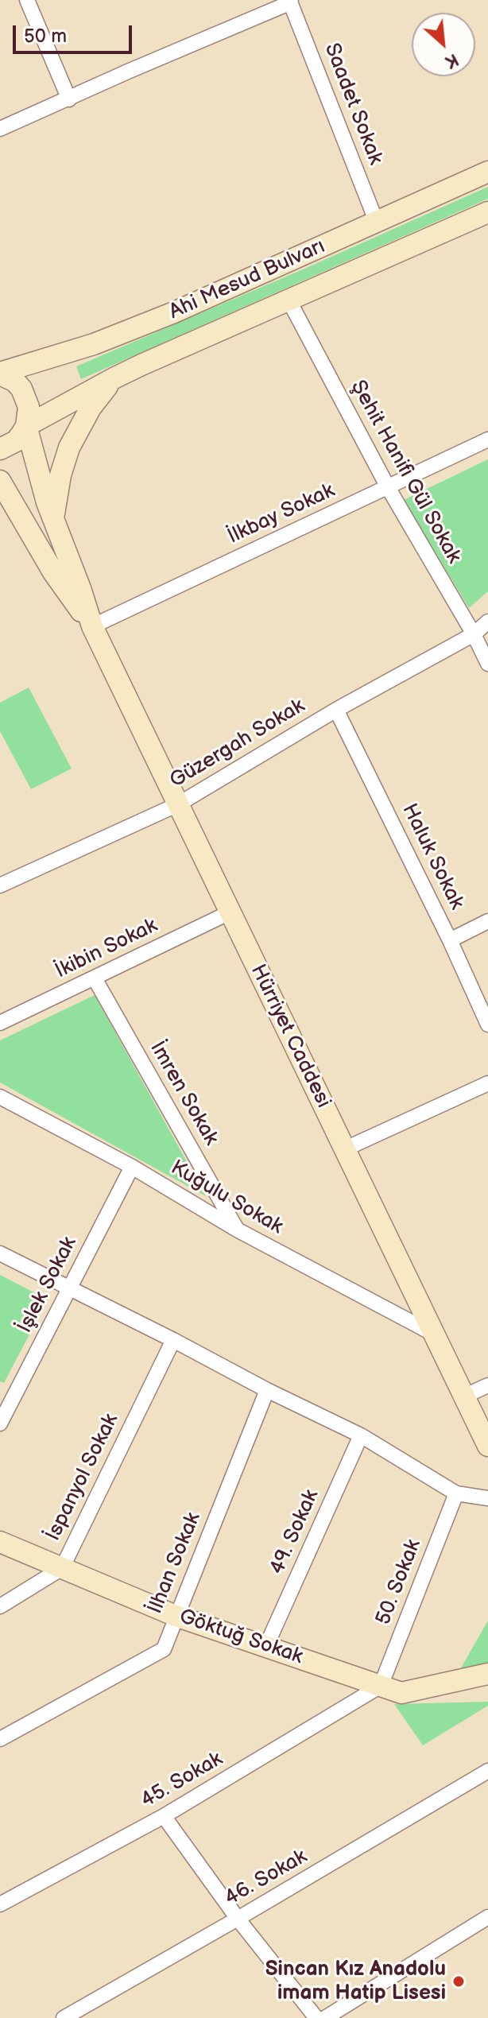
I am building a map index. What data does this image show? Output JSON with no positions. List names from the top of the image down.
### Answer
{
  "streets": {
    "main road": ["Ahi Mesud Bulvarı", "Hürriyet Caddesi", "Göktuğ Sokak"],
    "street": [
      "Saadet Sokak",
      "Şehit Hanifi Gül Sokak",
      "İlkbay Sokak",
      "Güzergah Sokak",
      "Haluk Sokak",
      "İkibin Sokak",
      "İmren Sokak",
      "Kuğulu Sokak",
      "İşlek Sokak",
      "İspanyol Sokak",
      "49. Sokak",
      "İlhan Sokak",
      "50. Sokak",
      "45. Sokak",
      "46. Sokak"
    ]
  },
  "crossings": [
    ["Saadet Sokak", "Ahi Mesud Bulvarı"],
    ["Ahi Mesud Bulvarı", "Şehit Hanifi Gül Sokak"],
    ["Şehit Hanifi Gül Sokak", "İlkbay Sokak"],
    ["Şehit Hanifi Gül Sokak", "Güzergah Sokak"],
    ["İlkbay Sokak", "Hürriyet Caddesi"],
    ["Güzergah Sokak", "Haluk Sokak"],
    ["Güzergah Sokak", "Hürriyet Caddesi"],
    ["İkibin Sokak", "Hürriyet Caddesi"],
    ["İkibin Sokak", "İmren Sokak"],
    ["Hürriyet Caddesi", "Kuğulu Sokak"],
    ["İmren Sokak", "Kuğulu Sokak"],
    ["Kuğulu Sokak", "İşlek Sokak"],
    ["İspanyol Sokak", "Göktuğ Sokak"],
    ["49. Sokak", "Göktuğ Sokak"],
    ["İlhan Sokak", "Göktuğ Sokak"],
    ["50. Sokak", "Göktuğ Sokak"],
    ["50. Sokak", "45. Sokak"],
    ["Göktuğ Sokak", "45. Sokak"]
  ],
  "places": ["Sincan Kız Anadolu imam Hatip Lisesi"],
  "scale_bar": "50 m",
  "north": "bottom right"
}
